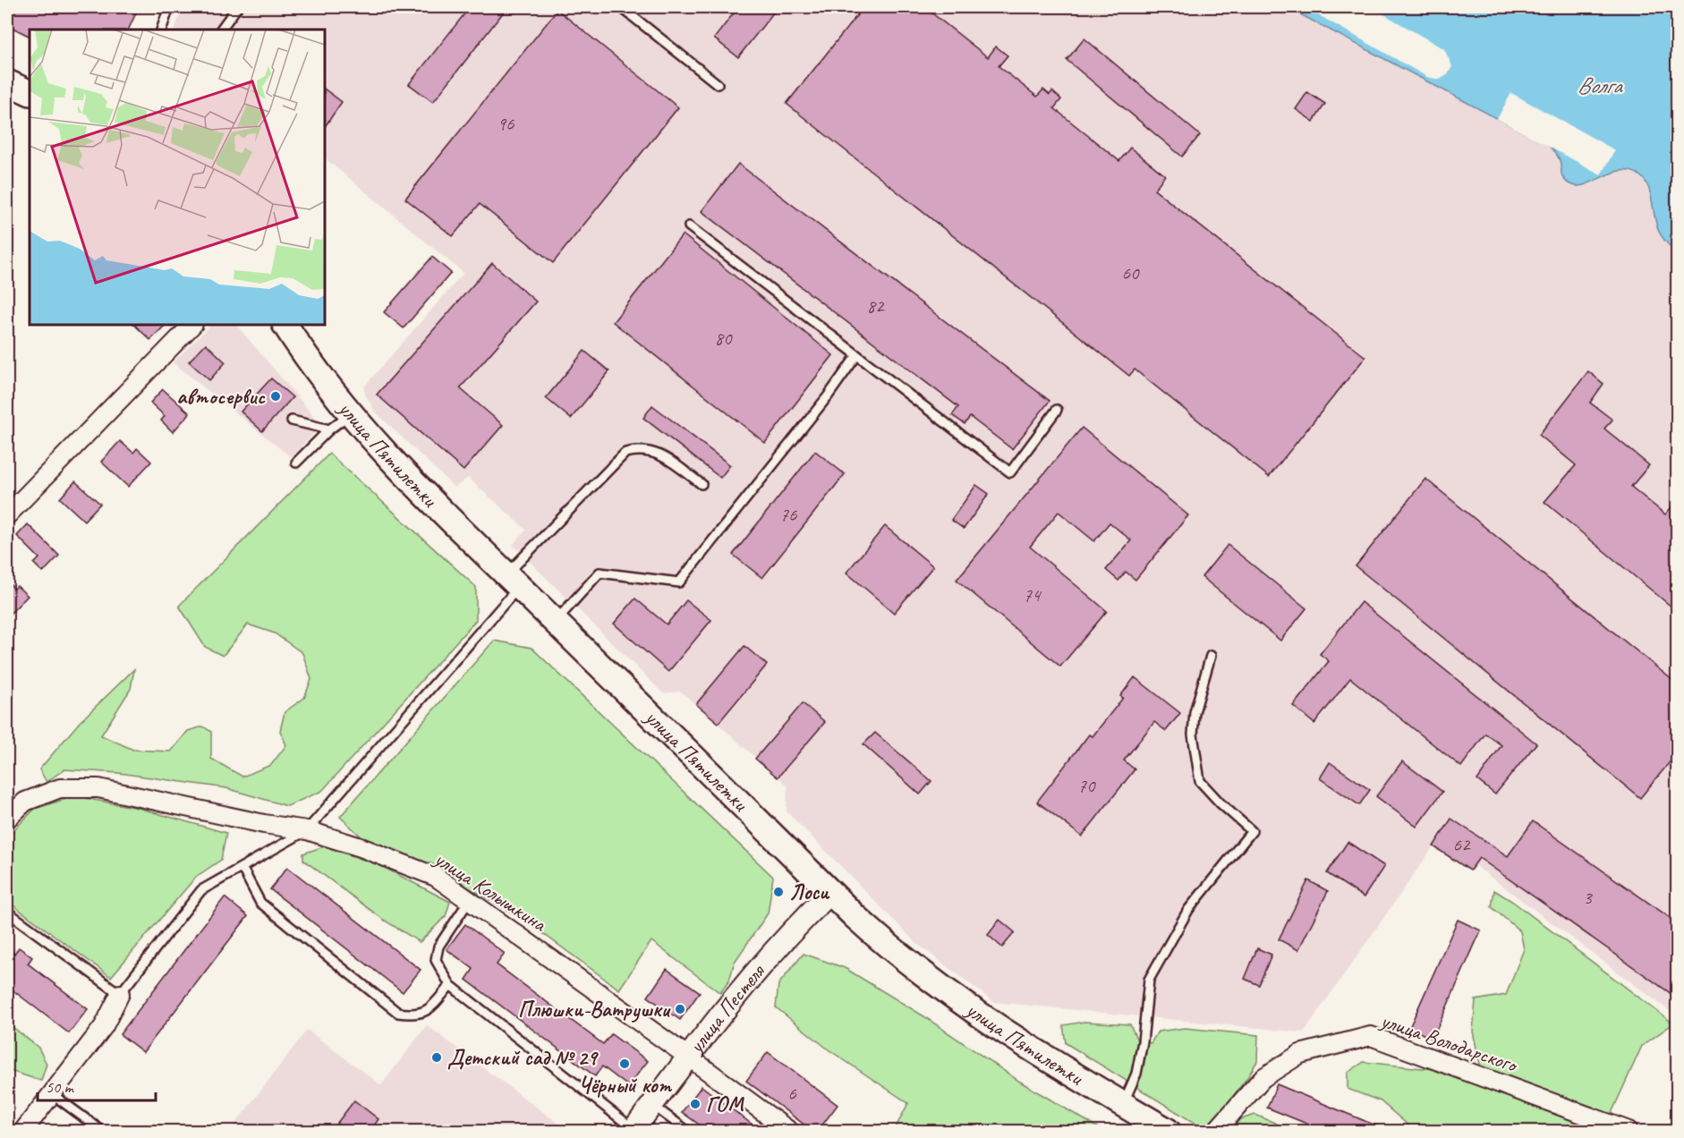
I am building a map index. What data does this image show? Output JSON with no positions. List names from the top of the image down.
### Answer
{
  "streets": {
    "main road": ["улица Пятилетки"],
    "street": ["улица Колышкина", "улица Пестеля", "улица Володарского"]
  },
  "crossings": [
    ["улица Пятилетки", "улица Пестеля"],
    ["улица Колышкина", "улица Пестеля"]
  ],
  "water": ["Волга"],
  "places": [
    "автосервис",
    "Лоси",
    "Плюшки-Ватрушки",
    "Детский сад № 29",
    "Чёрный кот",
    "ГОМ"
  ],
  "house_numbers": [
    "96",
    "60",
    "82",
    "80",
    "76",
    "74",
    "70",
    "62",
    "3",
    "6"
  ],
  "scale_bar": "50 m"
}
